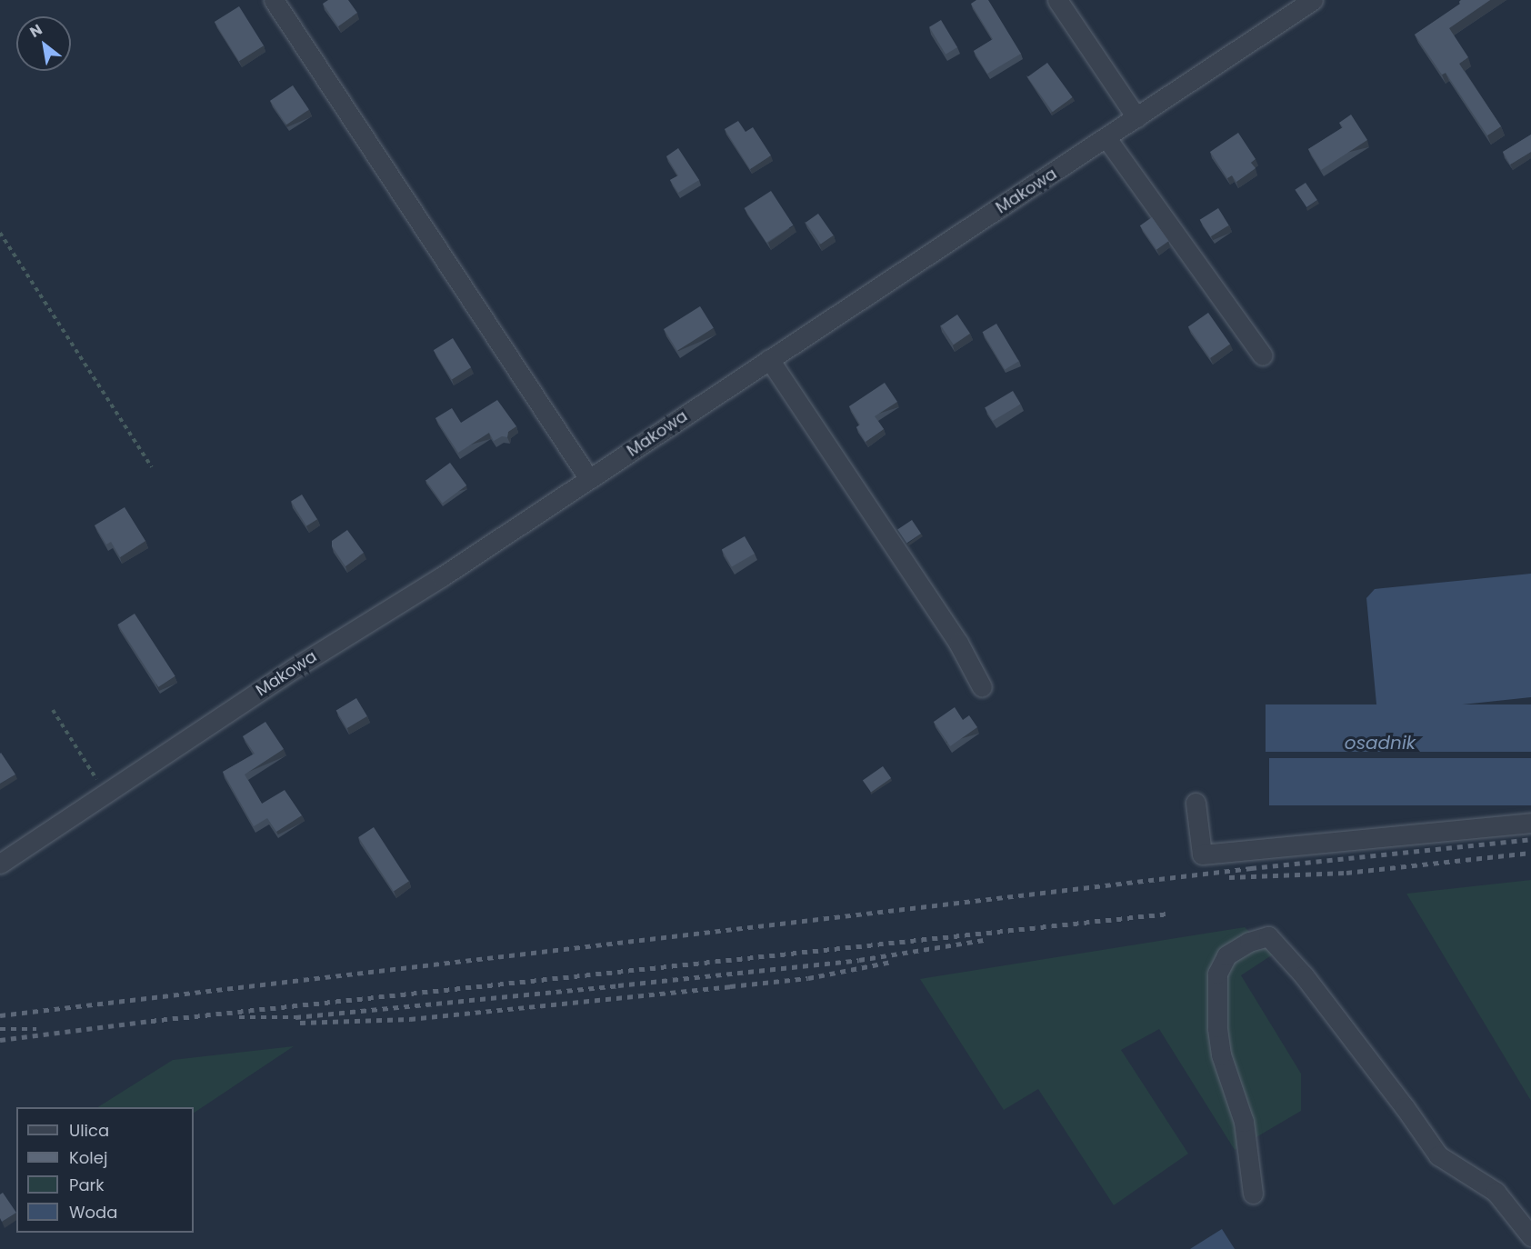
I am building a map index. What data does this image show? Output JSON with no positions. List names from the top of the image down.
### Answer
{
  "streets": {
    "street": ["Makowa"]
  },
  "water": ["osadnik"],
  "legend": [
    "Ulica",
    "Kolej",
    "Park",
    "Woda"
  ],
  "north": "top left"
}
